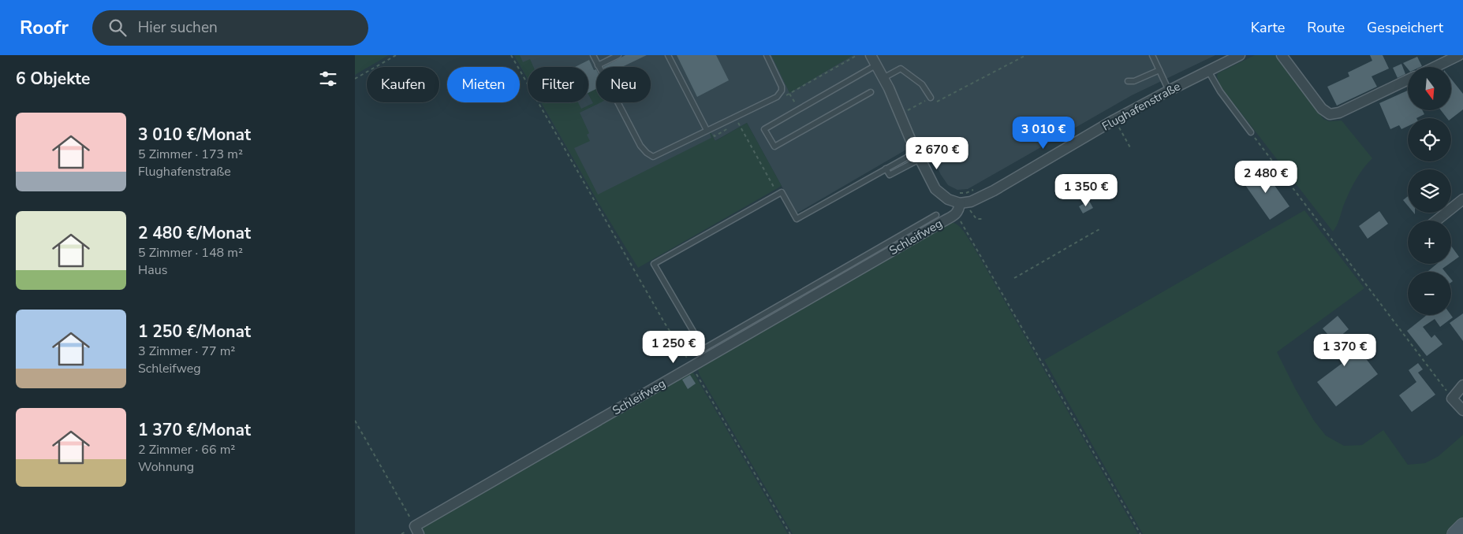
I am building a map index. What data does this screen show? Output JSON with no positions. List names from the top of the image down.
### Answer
{
  "streets": {
    "street": ["Flughafenstraße", "Schleifweg"]
  },
  "crossings": [
    ["Flughafenstraße", "Schleifweg"]
  ],
  "north": "bottom",
  "page": {
    "header": "Roofr",
    "search": "Hier suchen",
    "nav": ["Karte", "Route", "Gespeichert"],
    "heading": "6 Objekte",
    "map_buttons": ["+", "−"],
    "chip": [
      "Kaufen",
      "Mieten",
      "Filter",
      "Neu"
    ],
    "list": [
      {
        "name": "3 010 €/Monat",
        "note": "5 Zimmer · 173 m² · Flughafenstraße"
      },
      {
        "name": "2 480 €/Monat",
        "note": "5 Zimmer · 148 m² · Haus"
      },
      {
        "name": "1 250 €/Monat",
        "note": "3 Zimmer · 77 m² · Schleifweg"
      },
      {
        "name": "1 370 €/Monat",
        "note": "2 Zimmer · 66 m² · Wohnung"
      }
    ],
    "price": [
      "3 010 €",
      "2 670 €",
      "2 480 €",
      "1 350 €",
      "1 250 €",
      "1 370 €"
    ]
  }
}
